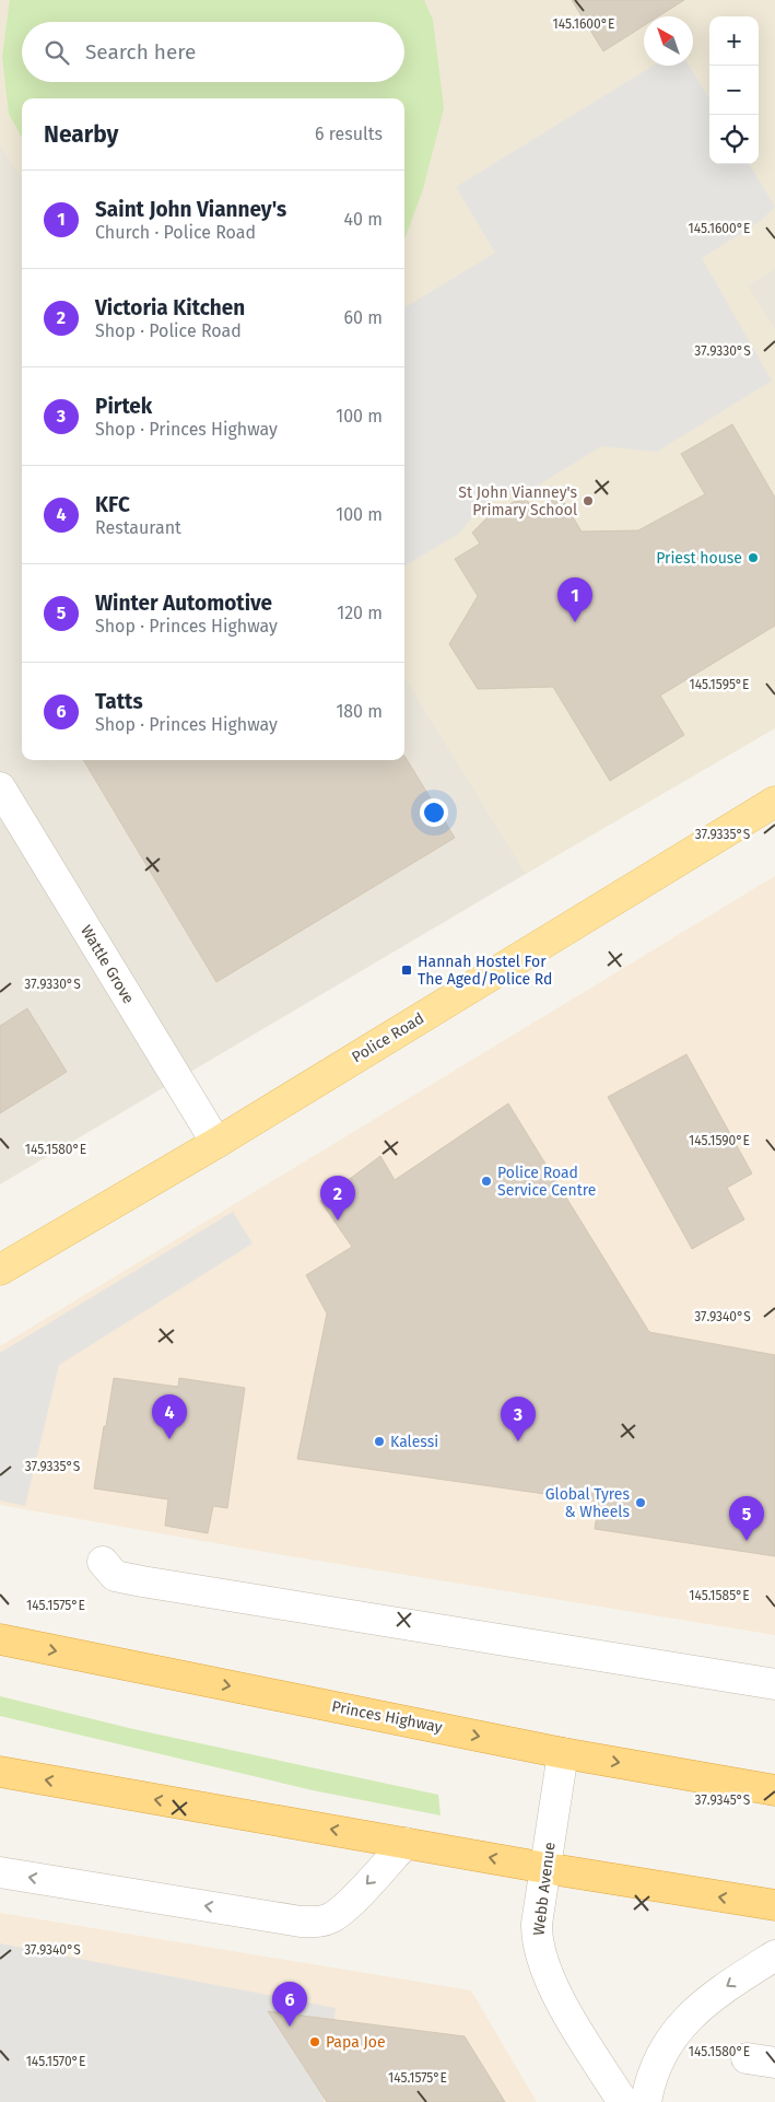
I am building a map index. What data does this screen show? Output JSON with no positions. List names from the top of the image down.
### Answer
{
  "streets": {
    "highway": ["Princes Highway"],
    "main road": ["Police Road"],
    "street": ["Wattle Grove", "Webb Avenue"]
  },
  "crossings": [
    ["Wattle Grove", "Police Road"],
    ["Princes Highway", "Webb Avenue"]
  ],
  "places": {
    "other": [
      "St John Vianney's Primary School",
      "Priest house",
      "Police Road Service Centre",
      "Kalessi",
      "Global Tyres & Wheels",
      "Papa Joe"
    ],
    "transit": ["Hannah Hostel For The Aged/Police Rd"]
  },
  "north": "top left",
  "page": {
    "map_buttons": ["+", "−"],
    "search": "Search here",
    "heading": ["Nearby", "6 results"],
    "list": [
      {
        "mark": "1",
        "name": "Saint John Vianney's",
        "note": "Church · Police Road",
        "value": "40 m"
      },
      {
        "mark": "2",
        "name": "Victoria Kitchen",
        "note": "Shop · Police Road",
        "value": "60 m"
      },
      {
        "mark": "3",
        "name": "Pirtek",
        "note": "Shop · Princes Highway",
        "value": "100 m"
      },
      {
        "mark": "4",
        "name": "KFC",
        "note": "Restaurant",
        "value": "100 m"
      },
      {
        "mark": "5",
        "name": "Winter Automotive",
        "note": "Shop · Princes Highway",
        "value": "120 m"
      },
      {
        "mark": "6",
        "name": "Tatts",
        "note": "Shop · Princes Highway",
        "value": "180 m"
      }
    ],
    "pins": [
      "1",
      "2",
      "4",
      "3",
      "5",
      "6"
    ]
  },
  "coordinates": [
    "145.1600°E",
    "37.9330°S",
    "145.1595°E",
    "37.9335°S",
    "145.1590°E",
    "145.1580°E",
    "37.9340°S",
    "145.1585°E",
    "145.1575°E",
    "37.9345°S",
    "145.1570°E"
  ]
}
